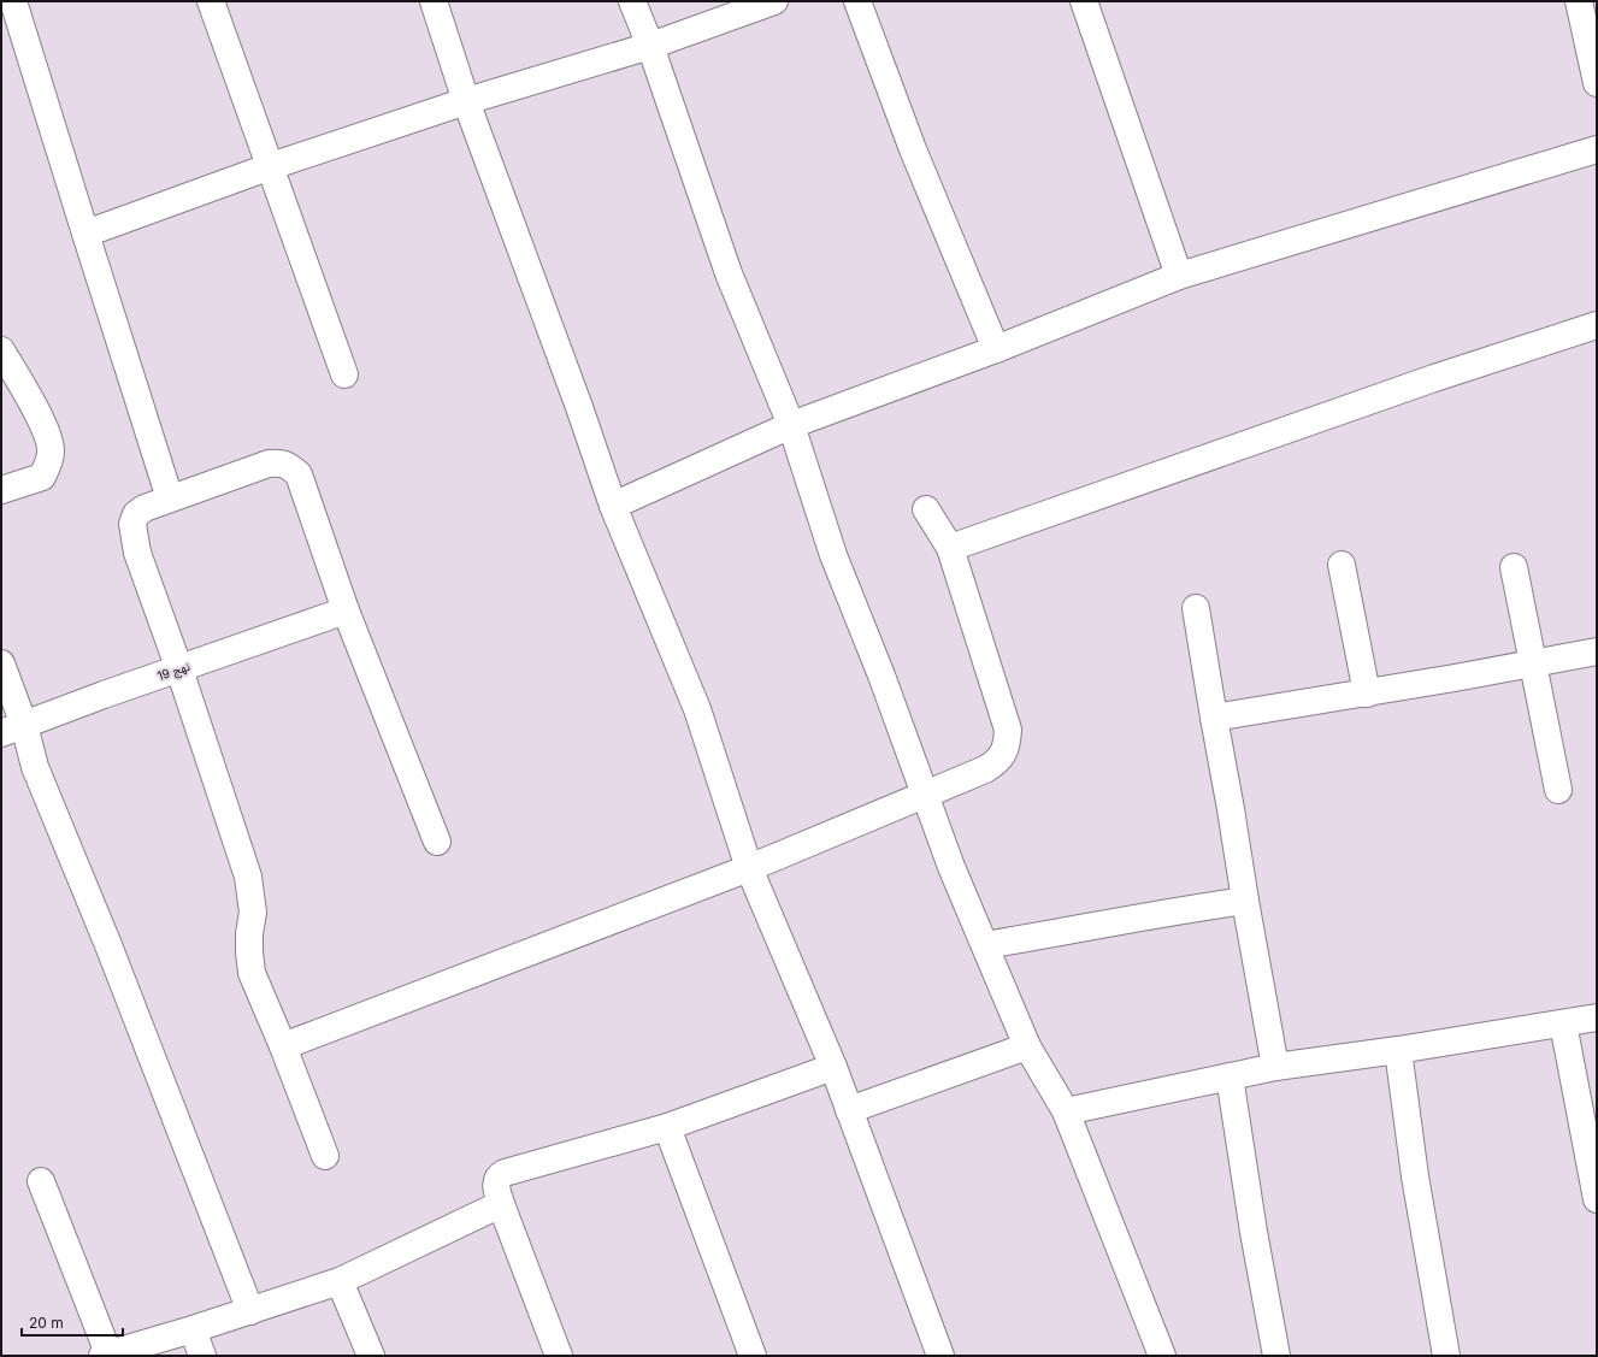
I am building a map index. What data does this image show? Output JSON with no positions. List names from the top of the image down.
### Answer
{
  "streets": {
    "street": ["نهج 19"]
  },
  "scale_bar": "20 m"
}
